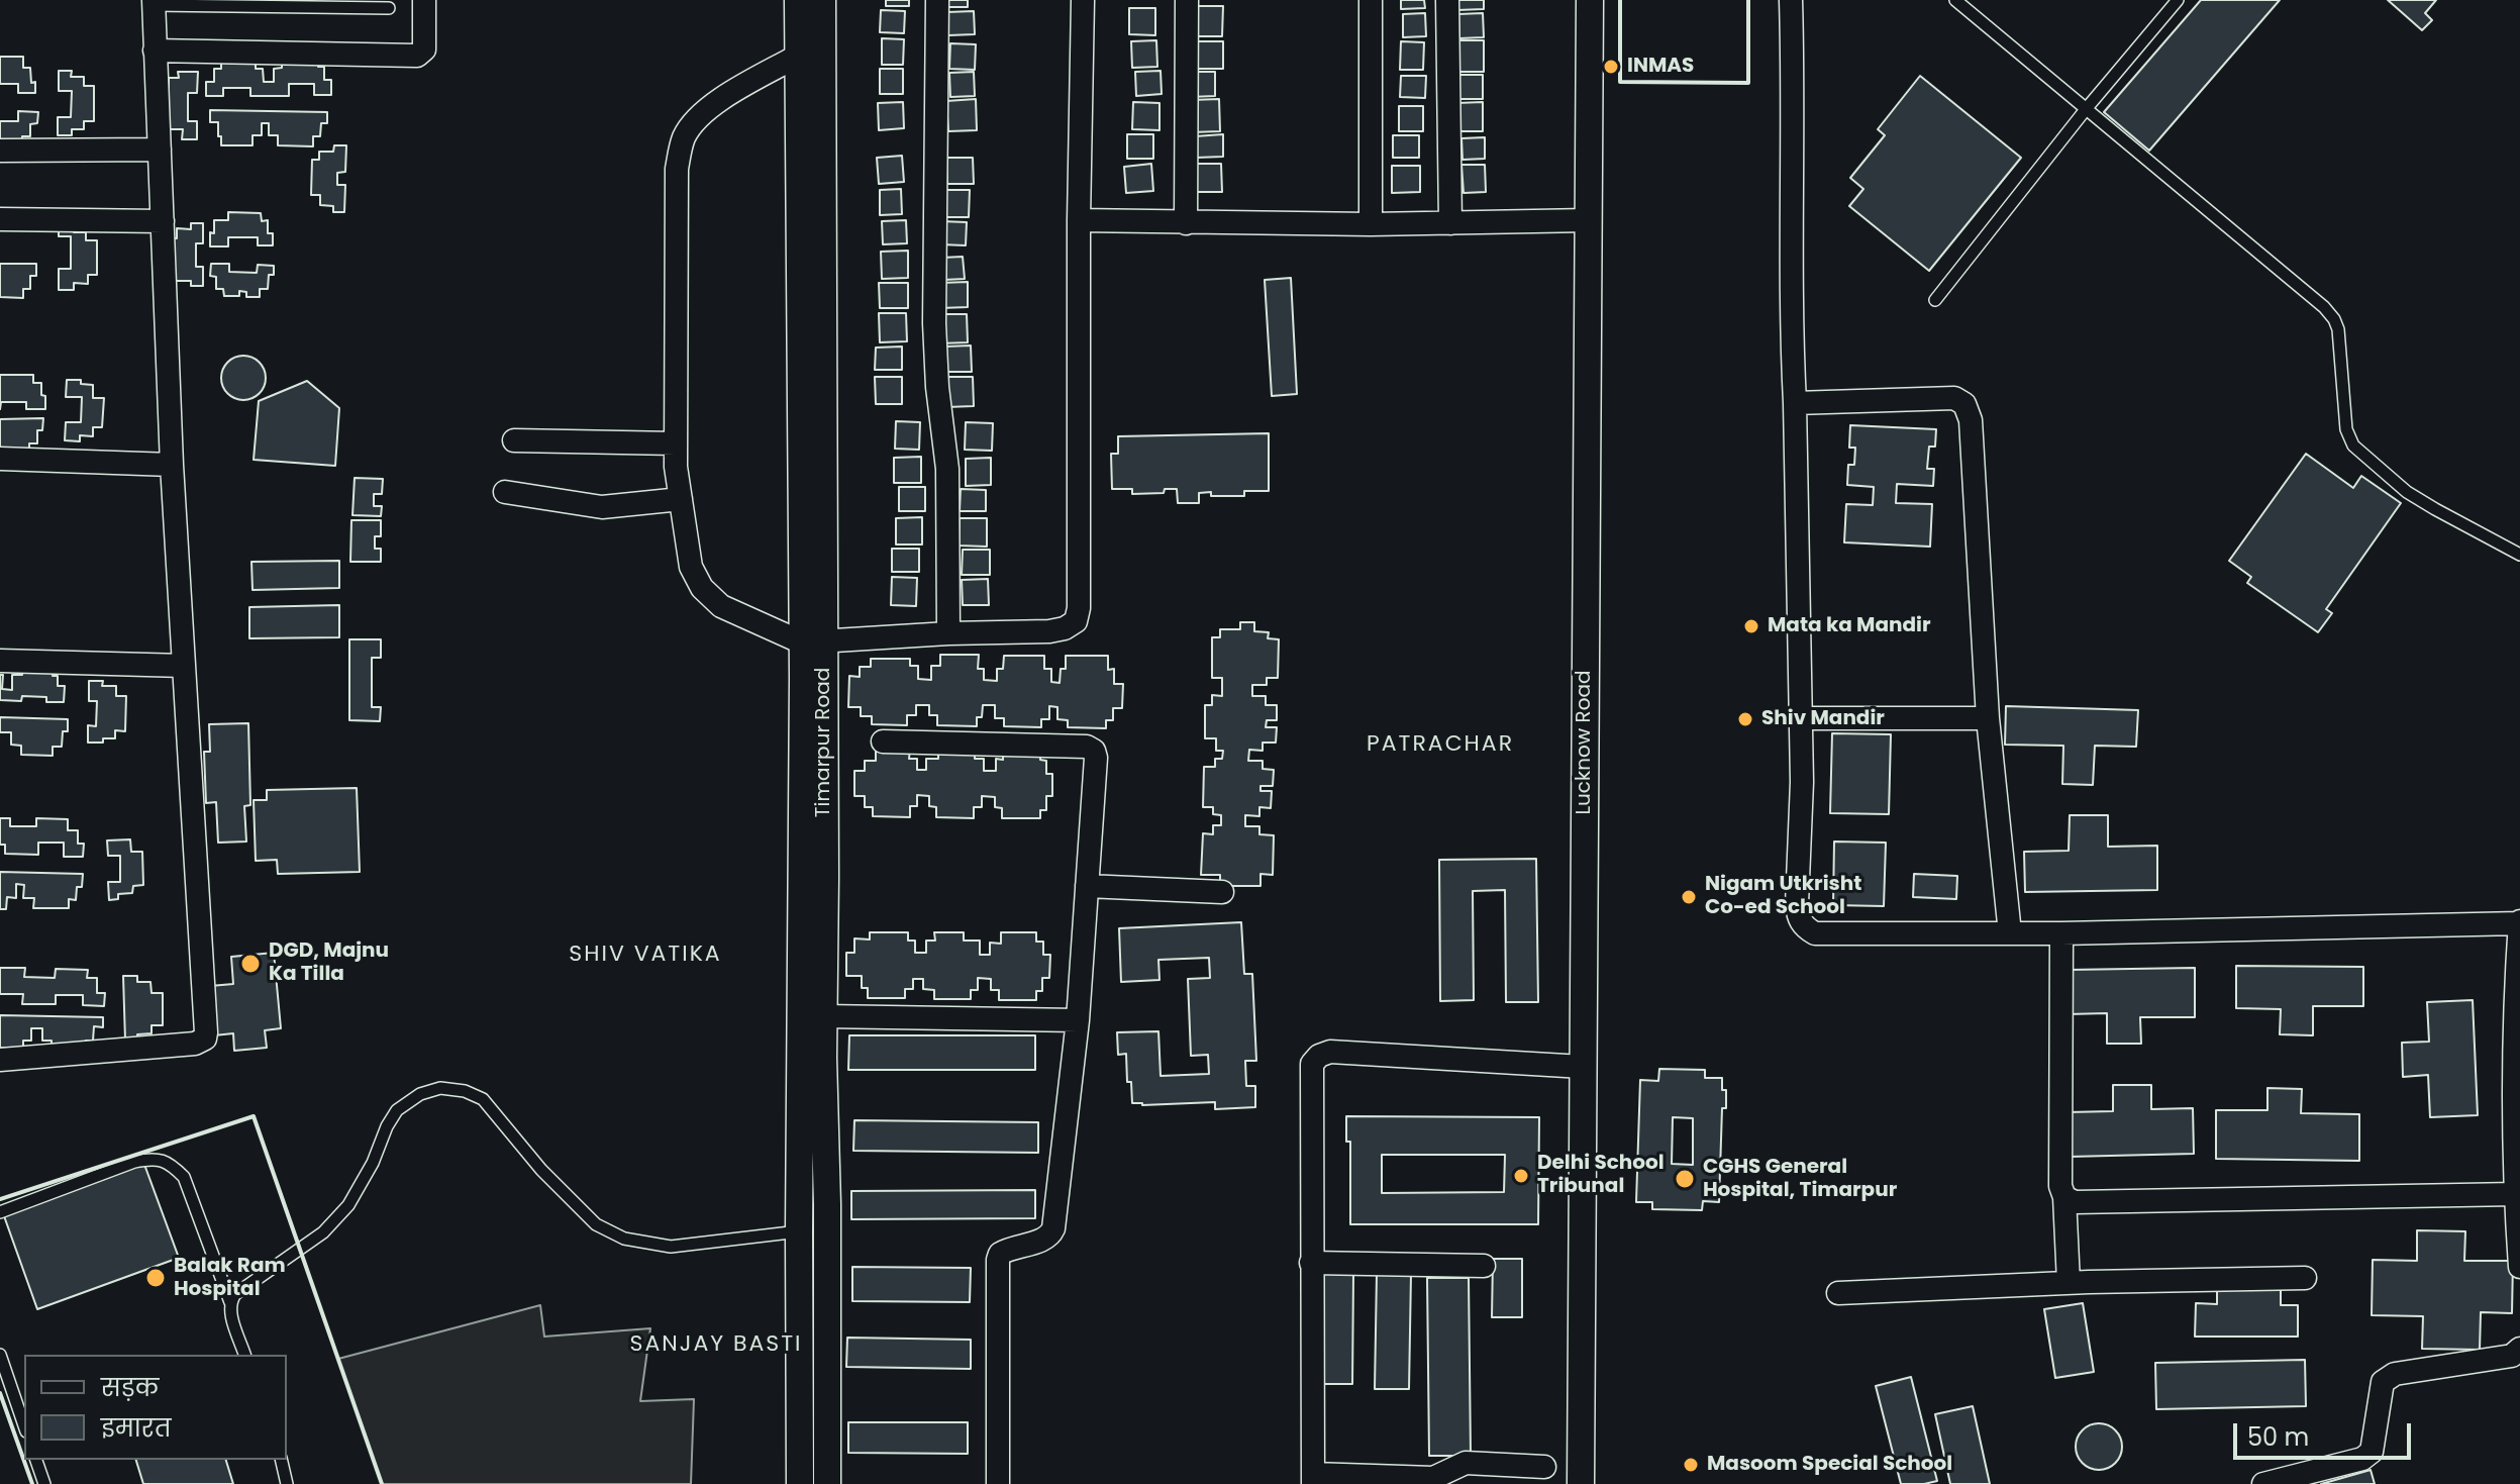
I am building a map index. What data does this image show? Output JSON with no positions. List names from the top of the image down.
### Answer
{
  "streets": {
    "street": ["Timarpur Road", "Lucknow Road"]
  },
  "districts": ["PATRACHAR", "SHIV VATIKA", "SANJAY BASTI"],
  "places": [
    "INMAS",
    "Mata ka Mandir",
    "Shiv Mandir",
    "Nigam Utkrisht Co-ed School",
    "DGD, Majnu Ka Tilla",
    "Delhi School Tribunal",
    "CGHS General Hospital, Timarpur",
    "Balak Ram Hospital",
    "Masoom Special School"
  ],
  "legend": ["सड़क", "इमारत"],
  "scale_bar": "50 m"
}
